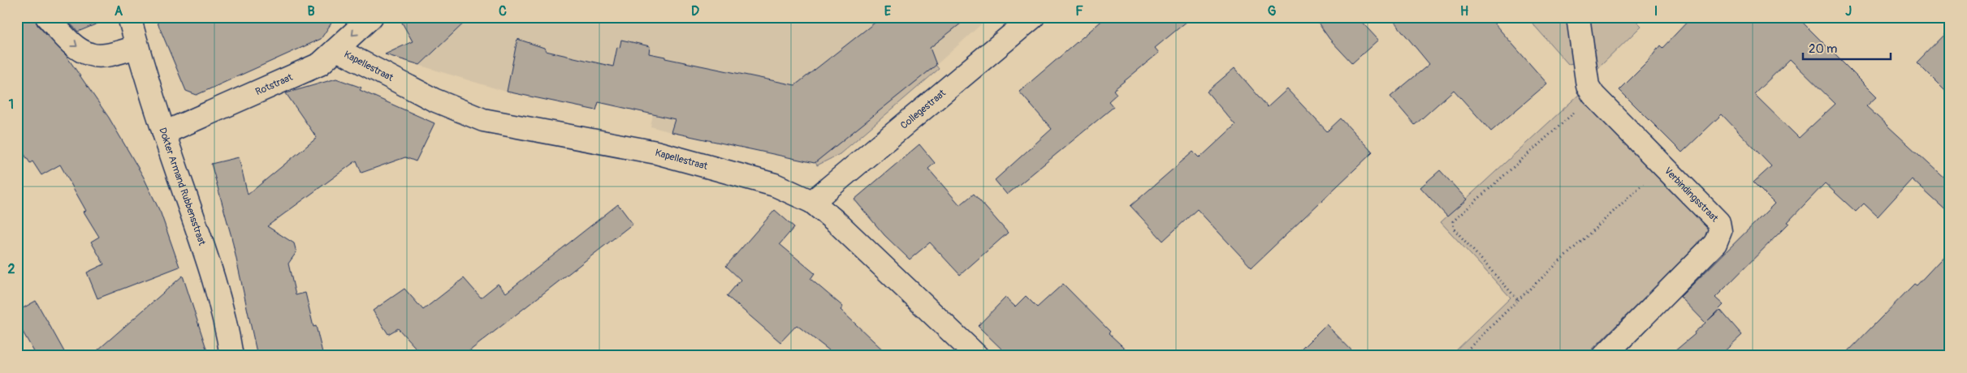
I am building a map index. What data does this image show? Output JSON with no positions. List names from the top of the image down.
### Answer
{
  "streets": {
    "street": [
      "Kapellestraat",
      "Rotstraat",
      "Collegestraat",
      "Dokter Armand Rubbensstraat",
      "Verbindingsstraat"
    ]
  },
  "crossings": [
    ["Kapellestraat", "Rotstraat"],
    ["Kapellestraat", "Collegestraat"],
    ["Rotstraat", "Dokter Armand Rubbensstraat"]
  ],
  "scale_bar": "20 m",
  "grid": {
    "columns": [
      "A",
      "B",
      "C",
      "D",
      "E",
      "F",
      "G",
      "H",
      "I",
      "J"
    ],
    "rows": ["1", "2"]
  }
}
